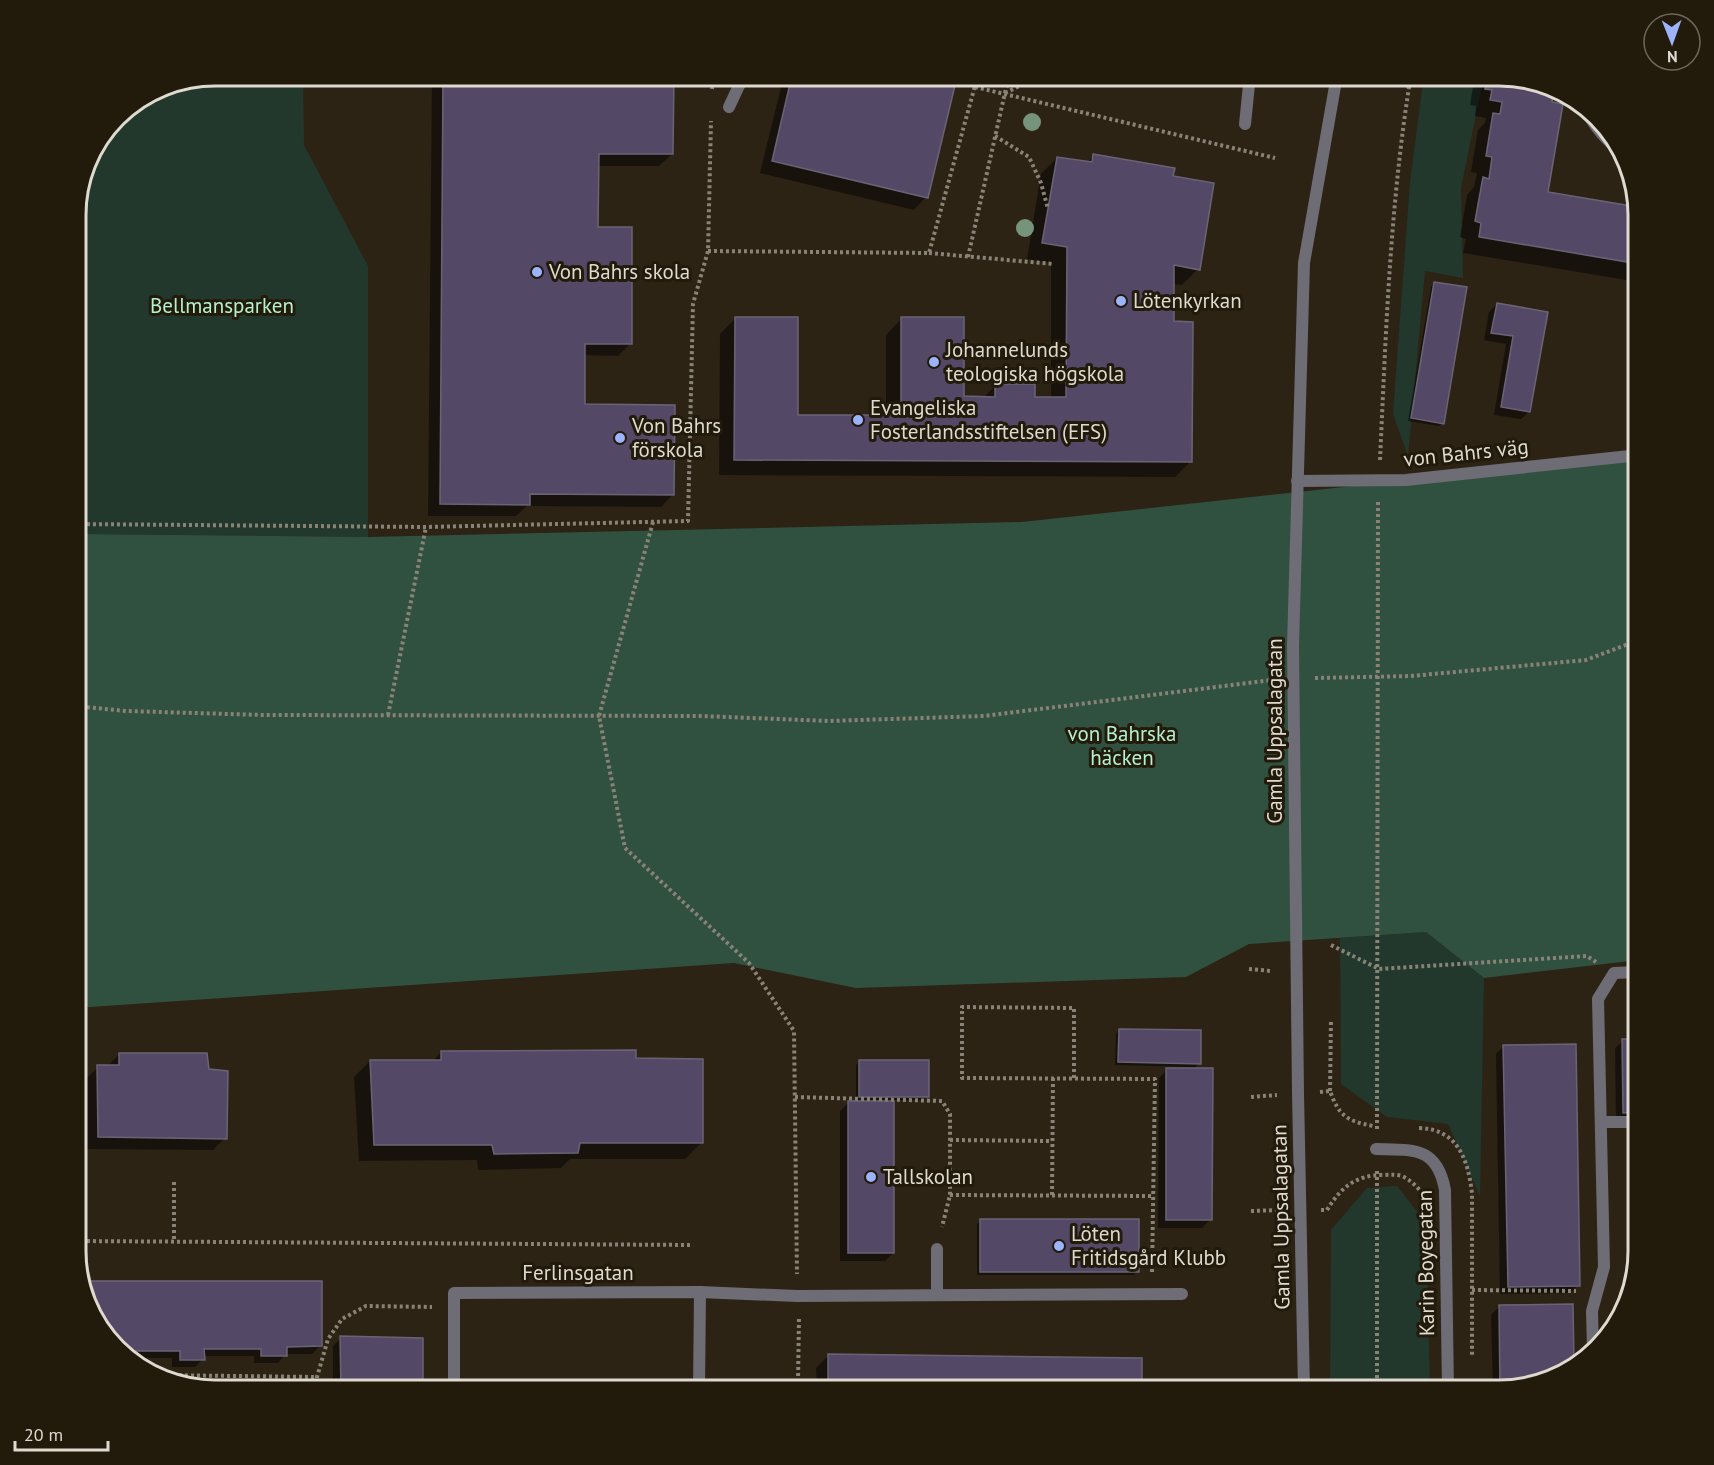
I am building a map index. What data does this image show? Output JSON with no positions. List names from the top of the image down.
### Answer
{
  "streets": {
    "street": [
      "von Bahrs väg",
      "Gamla Uppsalagatan",
      "Karin Boyegatan",
      "Ferlinsgatan"
    ]
  },
  "crossings": [
    ["von Bahrs väg", "Gamla Uppsalagatan"]
  ],
  "parks": ["Bellmansparken", "von Bahrska häcken"],
  "places": [
    "Von Bahrs skola",
    "Lötenkyrkan",
    "Johannelunds teologiska högskola",
    "Evangeliska Fosterlandsstiftelsen (EFS)",
    "Von Bahrs förskola",
    "Tallskolan",
    "Löten Fritidsgård Klubb"
  ],
  "scale_bar": "20 m",
  "north": "bottom"
}
